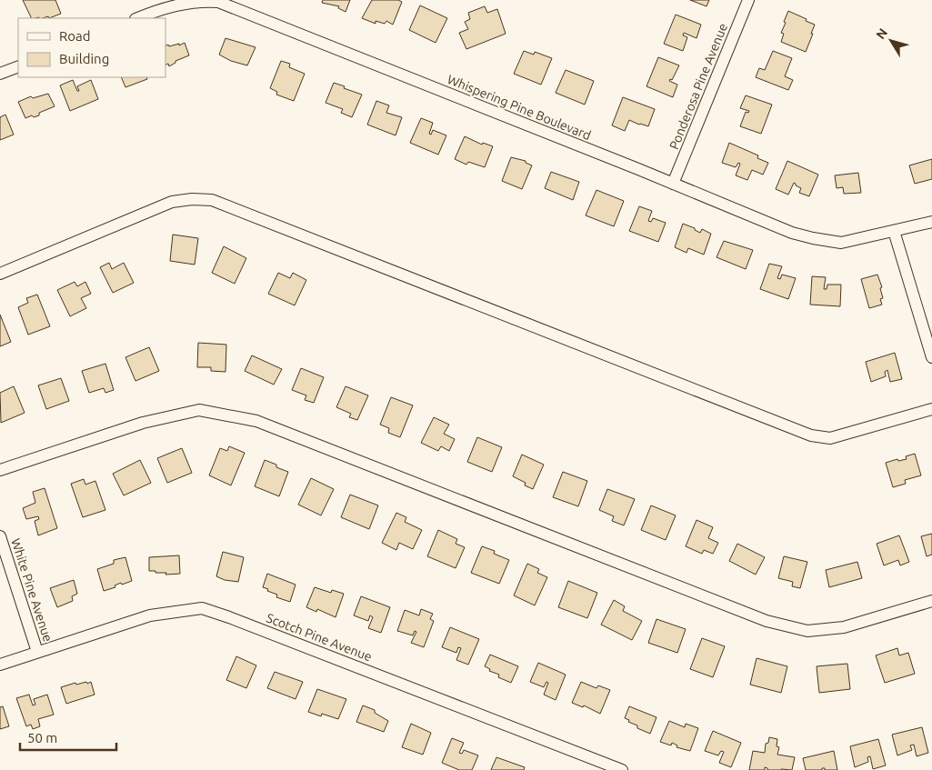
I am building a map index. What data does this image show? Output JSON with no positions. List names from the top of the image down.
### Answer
{
  "streets": {
    "street": [
      "Ponderosa Pine Avenue",
      "Whispering Pine Boulevard",
      "White Pine Avenue",
      "Scotch Pine Avenue"
    ]
  },
  "crossings": [
    ["Ponderosa Pine Avenue", "Whispering Pine Boulevard"],
    ["White Pine Avenue", "Scotch Pine Avenue"]
  ],
  "legend": ["Road", "Building"],
  "scale_bar": "50 m",
  "north": "top left"
}
